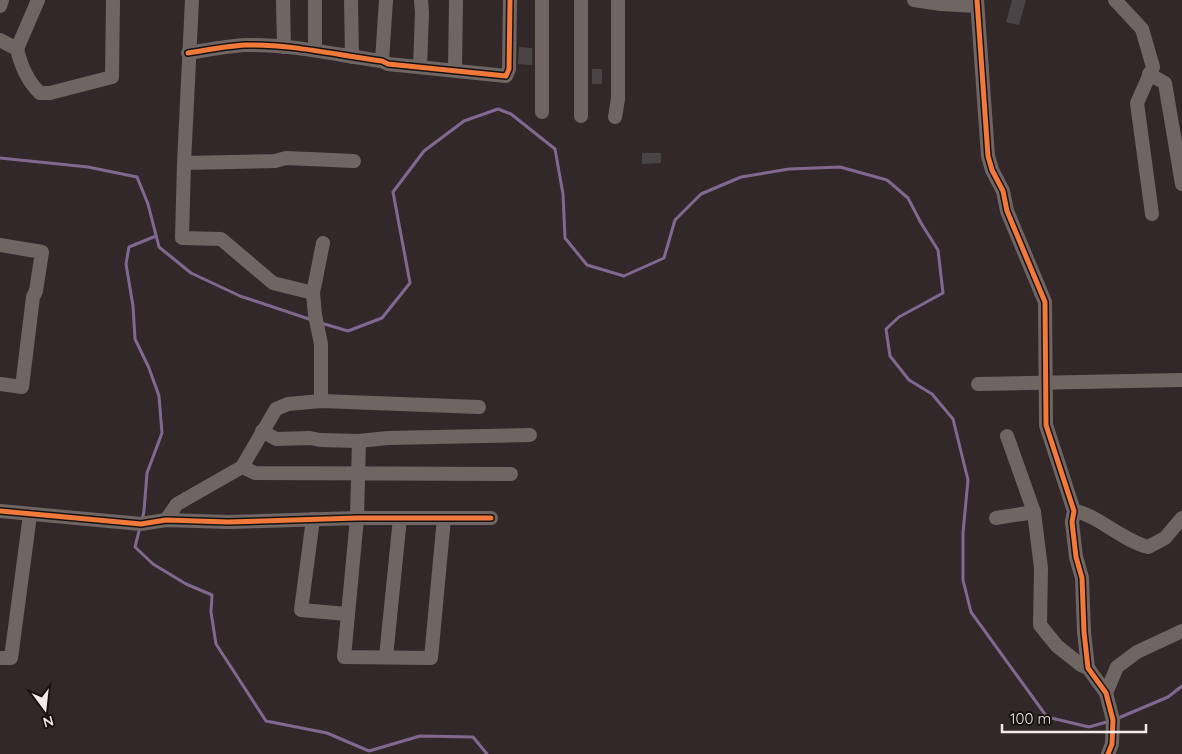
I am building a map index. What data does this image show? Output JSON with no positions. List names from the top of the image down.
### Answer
{
  "scale_bar": "100 m",
  "north": "bottom"
}
